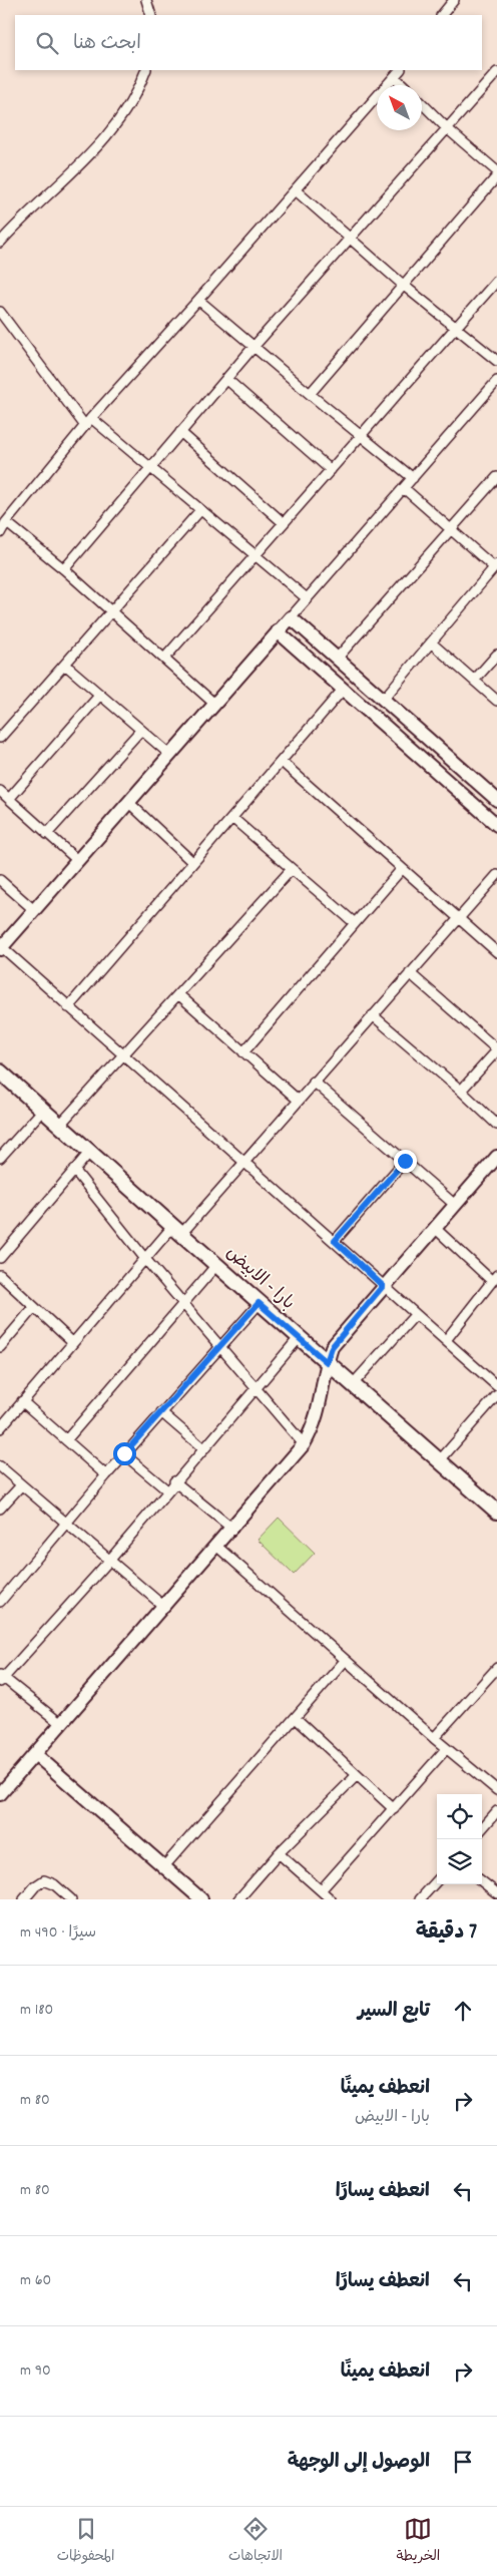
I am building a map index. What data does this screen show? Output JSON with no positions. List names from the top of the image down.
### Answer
{
  "streets": {
    "main road": ["بارا - الابيض"]
  },
  "north": "top left",
  "page": {
    "search": "ابحث هنا",
    "heading": ["7 دقيقة", "سيرًا · 490 m"],
    "list": [
      ["تابع السير", "180 m"],
      ["انعطف يمينًا", "بارا - الابيض", "80 m"],
      ["انعطف يسارًا", "80 m"],
      ["انعطف يسارًا", "60 m"],
      ["انعطف يمينًا", "90 m"],
      "الوصول إلى الوجهة"
    ],
    "nav": ["الخريطة", "الاتجاهات", "المحفوظات"]
  }
}
